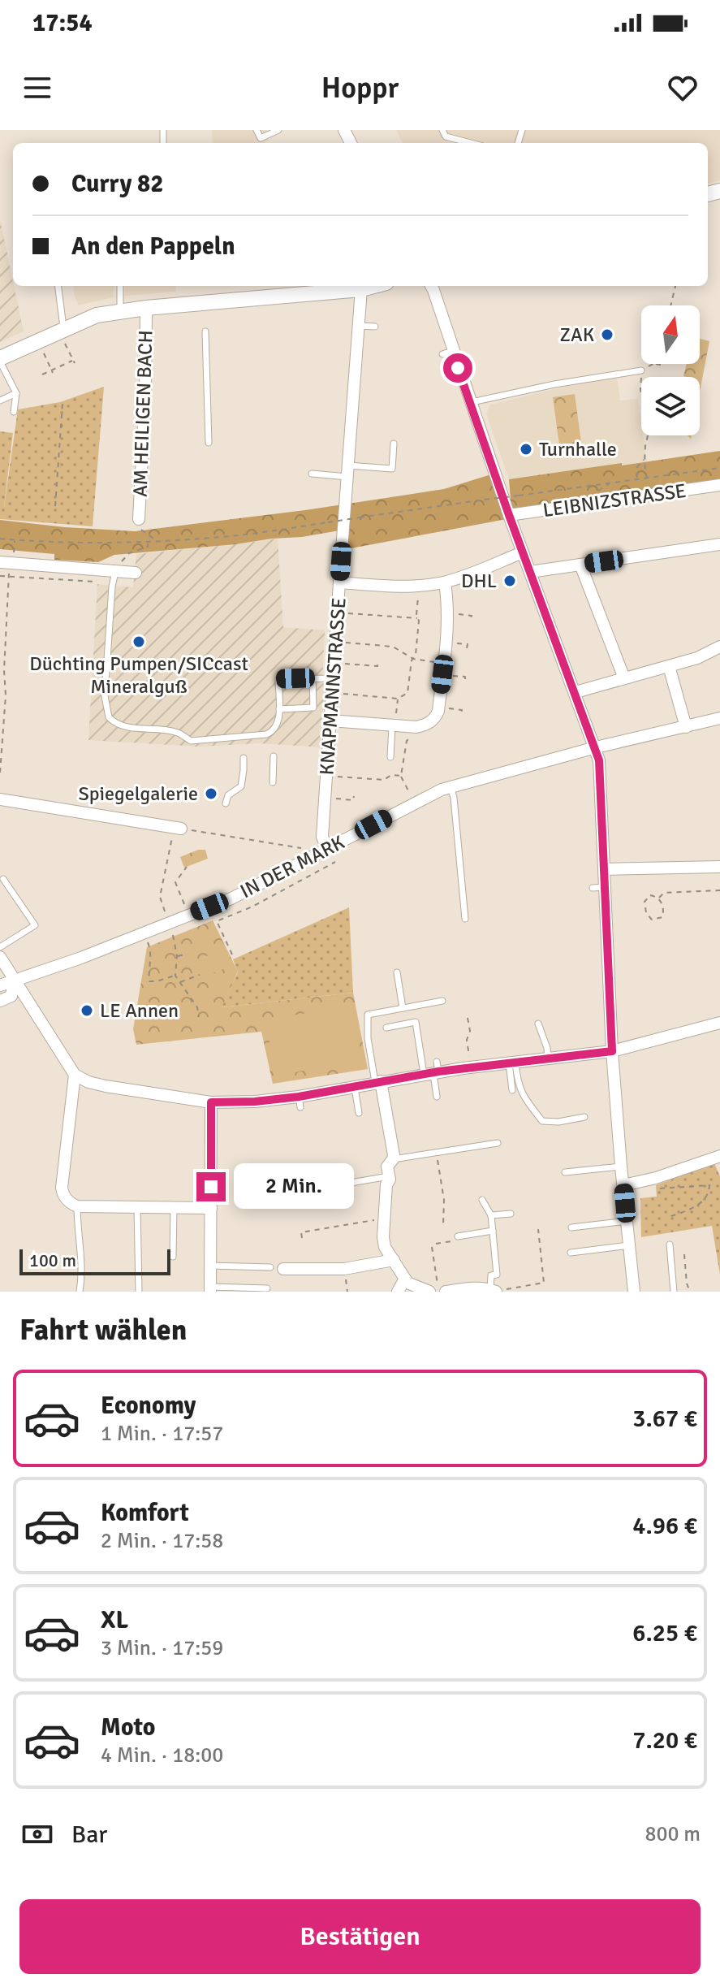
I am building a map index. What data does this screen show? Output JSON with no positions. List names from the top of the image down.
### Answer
{
  "streets": {
    "street": [
      "AM HEILIGEN BACH",
      "LEIBNIZSTRASSE",
      "KNAPMANNSTRASSE",
      "IN DER MARK"
    ]
  },
  "crossings": [
    ["KNAPMANNSTRASSE", "IN DER MARK"]
  ],
  "places": [
    "ZAK",
    "Turnhalle",
    "DHL",
    "Düchting Pumpen/SICcast Mineralguß",
    "Spiegelgalerie",
    "LE Annen"
  ],
  "scale_bar": "100 m",
  "north": "top",
  "page": {
    "status": "17:54",
    "header": "Hoppr",
    "banner": ["Curry 82", "An den Pappeln"],
    "bubble": "2 Min.",
    "scale": "100 m",
    "heading": "Fahrt wählen",
    "list": [
      {
        "name": "Economy",
        "note": "1 Min. · 17:57",
        "value": "3.67 €"
      },
      {
        "name": "Komfort",
        "note": "2 Min. · 17:58",
        "value": "4.96 €"
      },
      {
        "name": "XL",
        "note": "3 Min. · 17:59",
        "value": "6.25 €"
      },
      {
        "name": "Moto",
        "note": "4 Min. · 18:00",
        "value": "7.20 €"
      }
    ],
    "pay": ["Bar", "800 m"],
    "buttons": "Bestätigen"
  }
}
